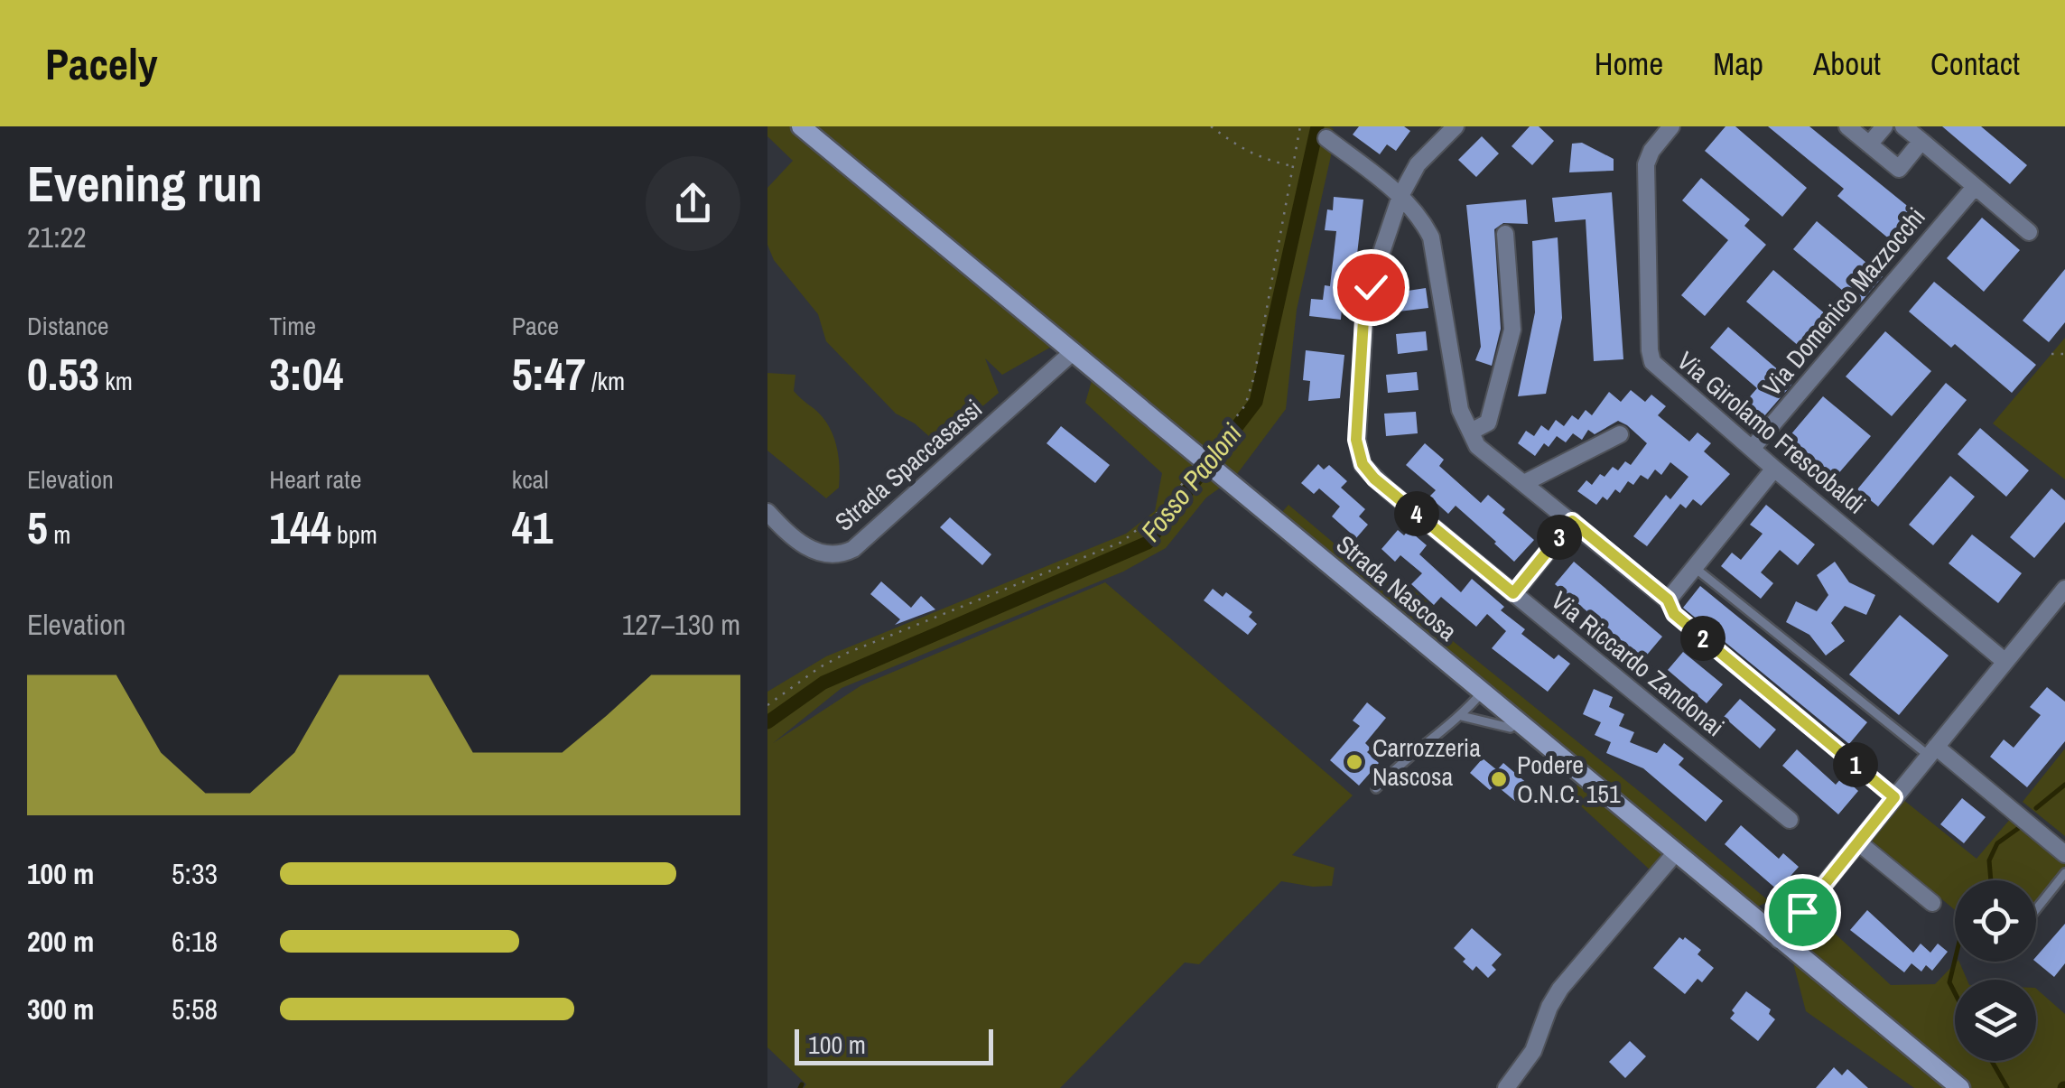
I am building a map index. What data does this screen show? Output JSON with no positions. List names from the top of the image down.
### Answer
{
  "streets": {
    "street": [
      "Via Domenico Mazzocchi",
      "Via Girolamo Frescobaldi",
      "Strada Spaccasassi",
      "Strada Nascosa",
      "Via Riccardo Zandonai"
    ]
  },
  "crossings": [
    ["Via Domenico Mazzocchi", "Via Girolamo Frescobaldi"],
    ["Strada Spaccasassi", "Strada Nascosa"]
  ],
  "water": ["Fosso Paoloni"],
  "places": ["Carrozzeria Nascosa", "Podere O.N.C. 151"],
  "scale_bar": "100 m",
  "page": {
    "header": "Pacely",
    "nav": [
      "Home",
      "Map",
      "About",
      "Contact"
    ],
    "heading": ["Evening run", "21:22"],
    "stats": [
      ["Distance", "0.53 km"],
      ["Time", "3:04"],
      ["Pace", "5:47 /km"],
      ["Elevation", "5 m"],
      ["Heart rate", "144 bpm"],
      ["kcal", "41"]
    ],
    "pins": [
      "4",
      "3",
      "2",
      "1"
    ],
    "chart": ["Elevation", "127–130 m"],
    "list": [
      {
        "name": "100 m",
        "note": "5:33"
      },
      {
        "name": "200 m",
        "note": "6:18"
      },
      {
        "name": "300 m",
        "note": "5:58"
      }
    ],
    "scale": "100 m"
  }
}
